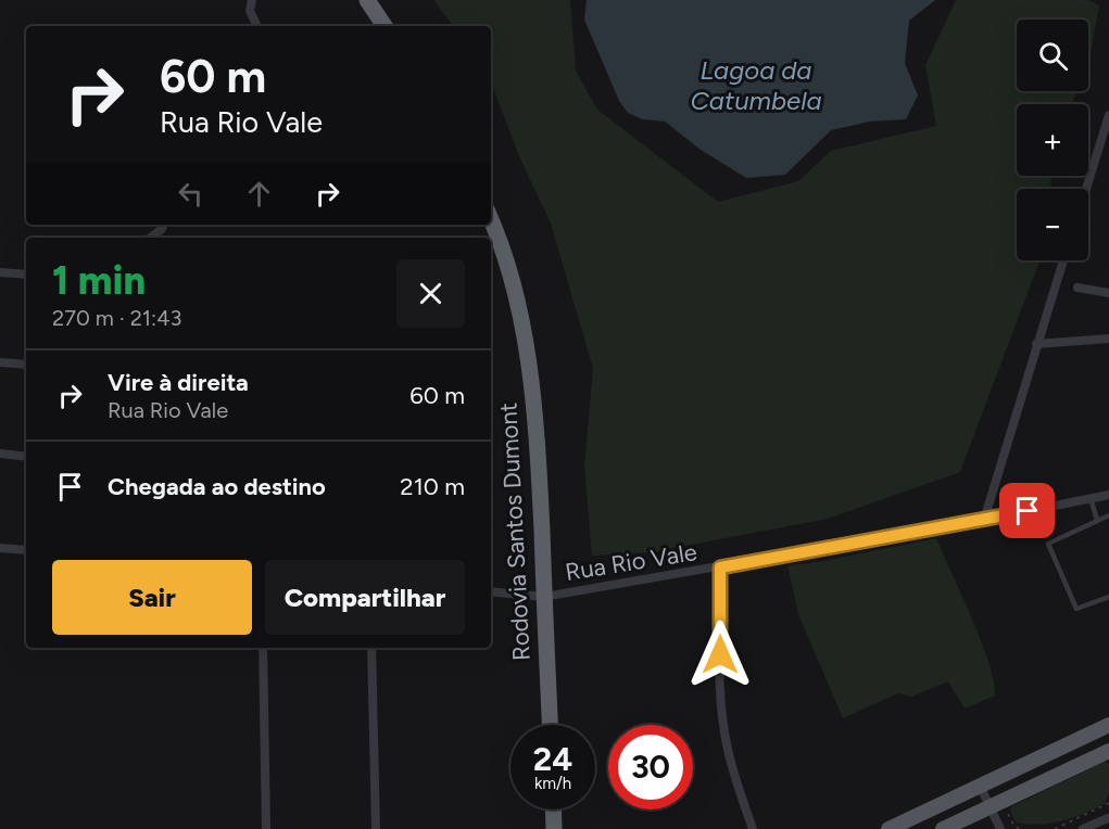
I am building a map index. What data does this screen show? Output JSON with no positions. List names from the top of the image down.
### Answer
{
  "streets": {
    "highway": ["Rodovia Santos Dumont"],
    "street": ["Rua Rio Vale"]
  },
  "crossings": [
    ["Rodovia Santos Dumont", "Rua Rio Vale"]
  ],
  "water": ["Lagoa da Catumbela"],
  "page": {
    "map_buttons": ["+", "−"],
    "turn": ["60 m", "Rua Rio Vale"],
    "heading": ["1 min", "270 m · 21:43"],
    "list": [
      {
        "name": "Vire à direita",
        "note": "Rua Rio Vale",
        "value": "60 m"
      },
      {
        "name": "Chegada ao destino",
        "value": "210 m"
      }
    ],
    "buttons": ["Sair", "Compartilhar"],
    "speed": "24 km/h",
    "limit": "30"
  }
}
